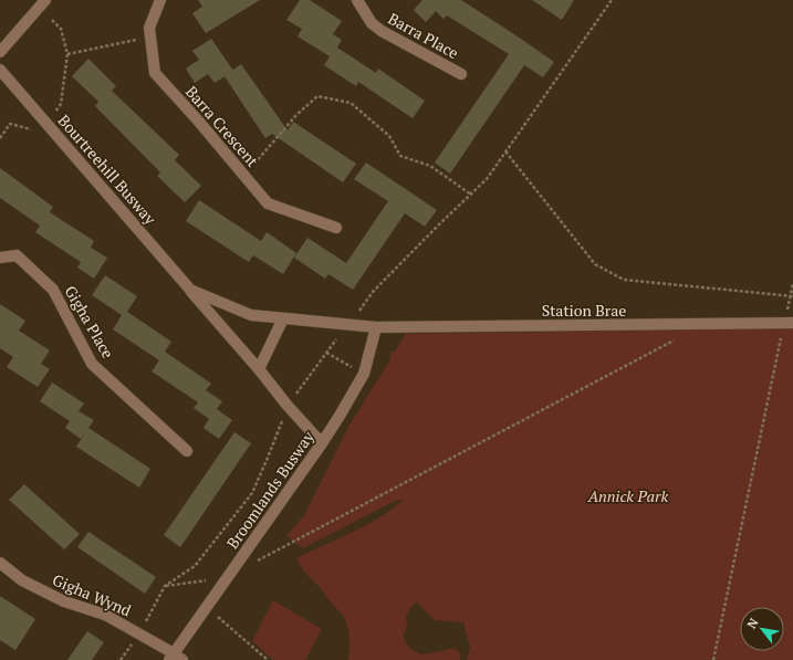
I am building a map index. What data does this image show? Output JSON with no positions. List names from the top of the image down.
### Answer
{
  "streets": {
    "street": [
      "Barra Place",
      "Barra Crescent",
      "Bourtreehill Busway",
      "Station Brae",
      "Gigha Place",
      "Broomlands Busway",
      "Gigha Wynd"
    ]
  },
  "crossings": [
    ["Bourtreehill Busway", "Station Brae"],
    ["Bourtreehill Busway", "Broomlands Busway"],
    ["Station Brae", "Broomlands Busway"],
    ["Broomlands Busway", "Gigha Wynd"]
  ],
  "parks": ["Annick Park"],
  "north": "top left"
}
